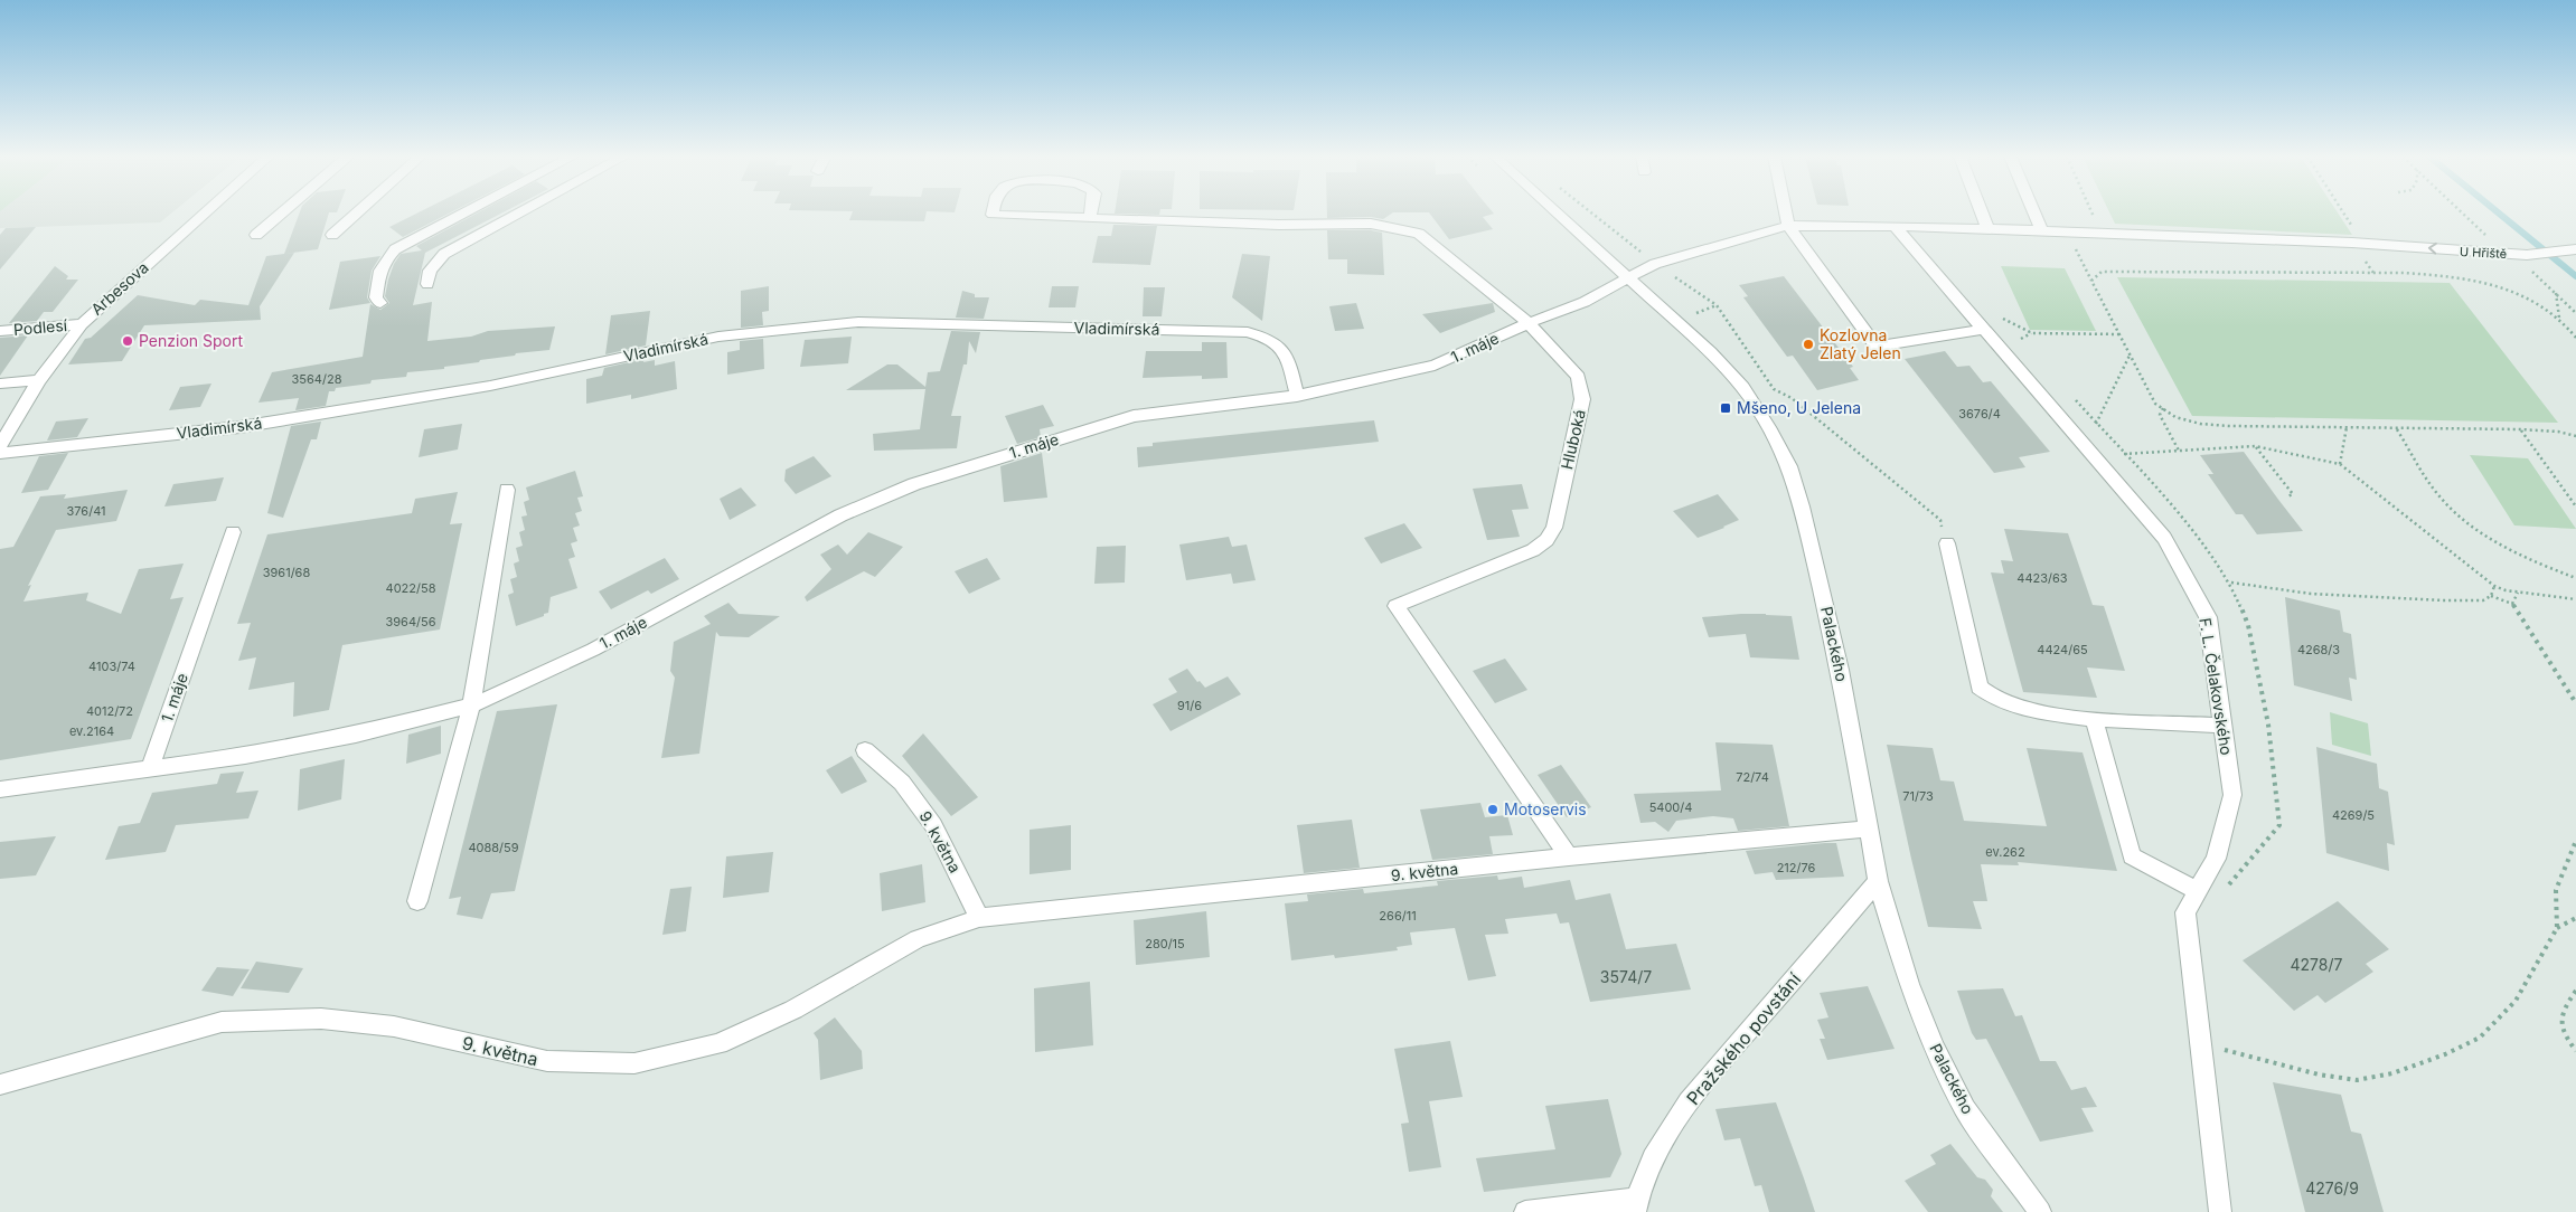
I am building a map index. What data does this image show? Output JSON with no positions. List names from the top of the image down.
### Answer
{
  "streets": {
    "street": [
      "U Hřiště",
      "Arbesova",
      "Podlesí",
      "Vladimírská",
      "1. máje",
      "Hluboká",
      "Palackého",
      "F. L. Čelakovského",
      "9. května",
      "Pražského povstání"
    ]
  },
  "crossings": [
    ["U Hřiště", "1. máje"],
    ["U Hřiště", "Palackého"],
    ["U Hřiště", "F. L. Čelakovského"],
    ["Arbesova", "Podlesí"],
    ["Vladimírská", "1. máje"],
    ["1. máje", "Hluboká"],
    ["1. máje", "Palackého"],
    ["Hluboká", "9. května"],
    ["Palackého", "9. května"],
    ["Palackého", "Pražského povstání"]
  ],
  "places": {
    "other": ["Penzion Sport", "Kozlovna Zlatý Jelen", "Motoservis"],
    "transit": ["Mšeno, U Jelena"]
  },
  "house_numbers": [
    "3564/28",
    "3676/4",
    "376/41",
    "3961/68",
    "4423/63",
    "4022/58",
    "3964/56",
    "4424/65",
    "4268/3",
    "4103/74",
    "91/6",
    "4012/72",
    "ev.2164",
    "72/74",
    "71/73",
    "5400/4",
    "4269/5",
    "4088/59",
    "ev.262",
    "212/76",
    "266/11",
    "280/15",
    "4278/7",
    "3574/7",
    "4276/9"
  ]
}
